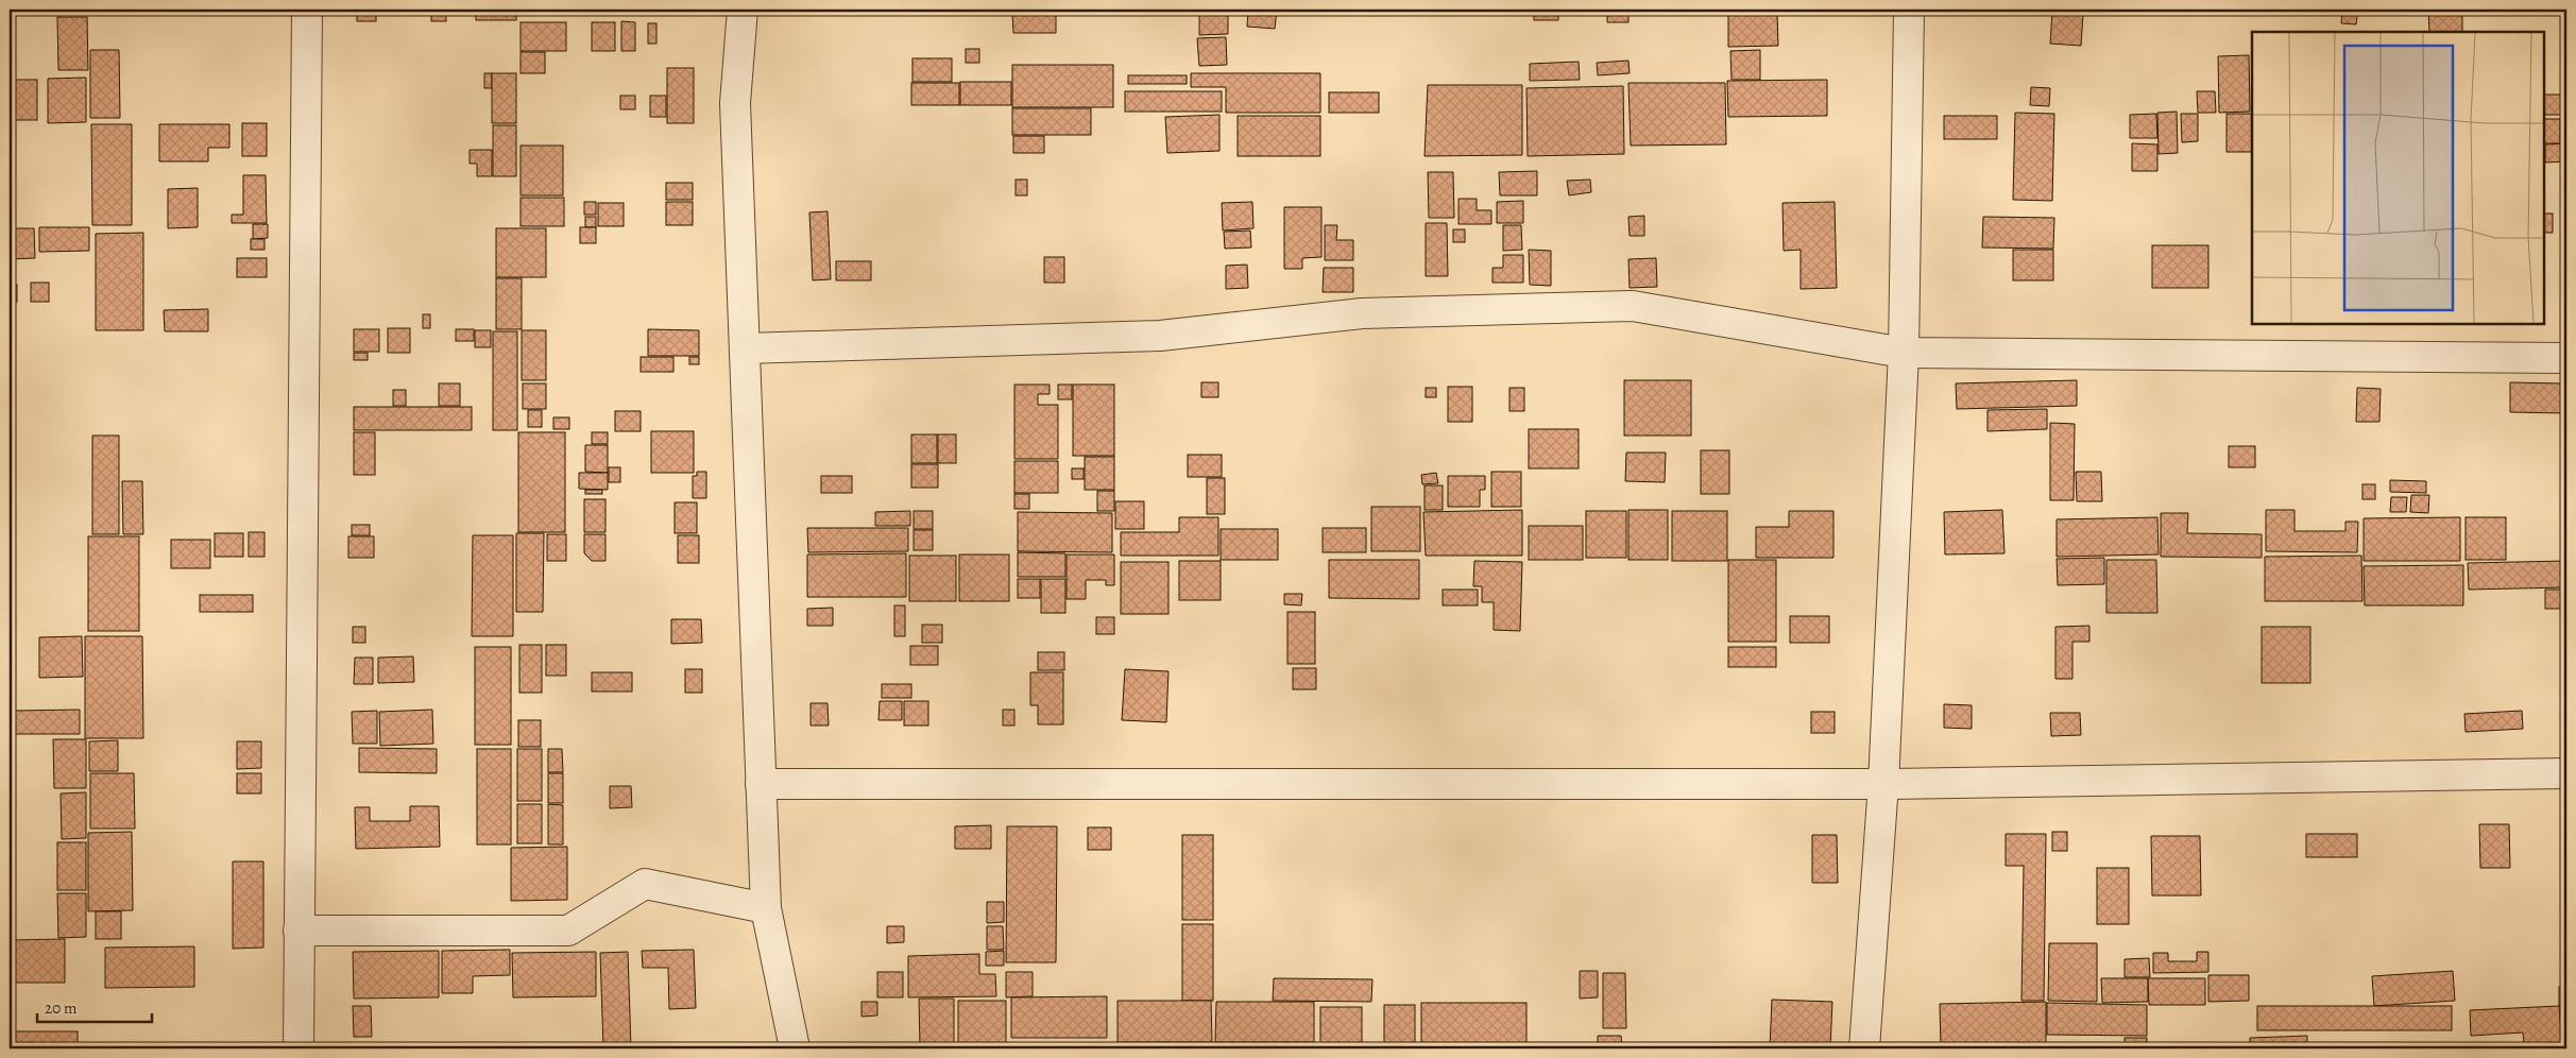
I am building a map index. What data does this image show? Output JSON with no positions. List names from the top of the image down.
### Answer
{
  "scale_bar": "20 m"
}
